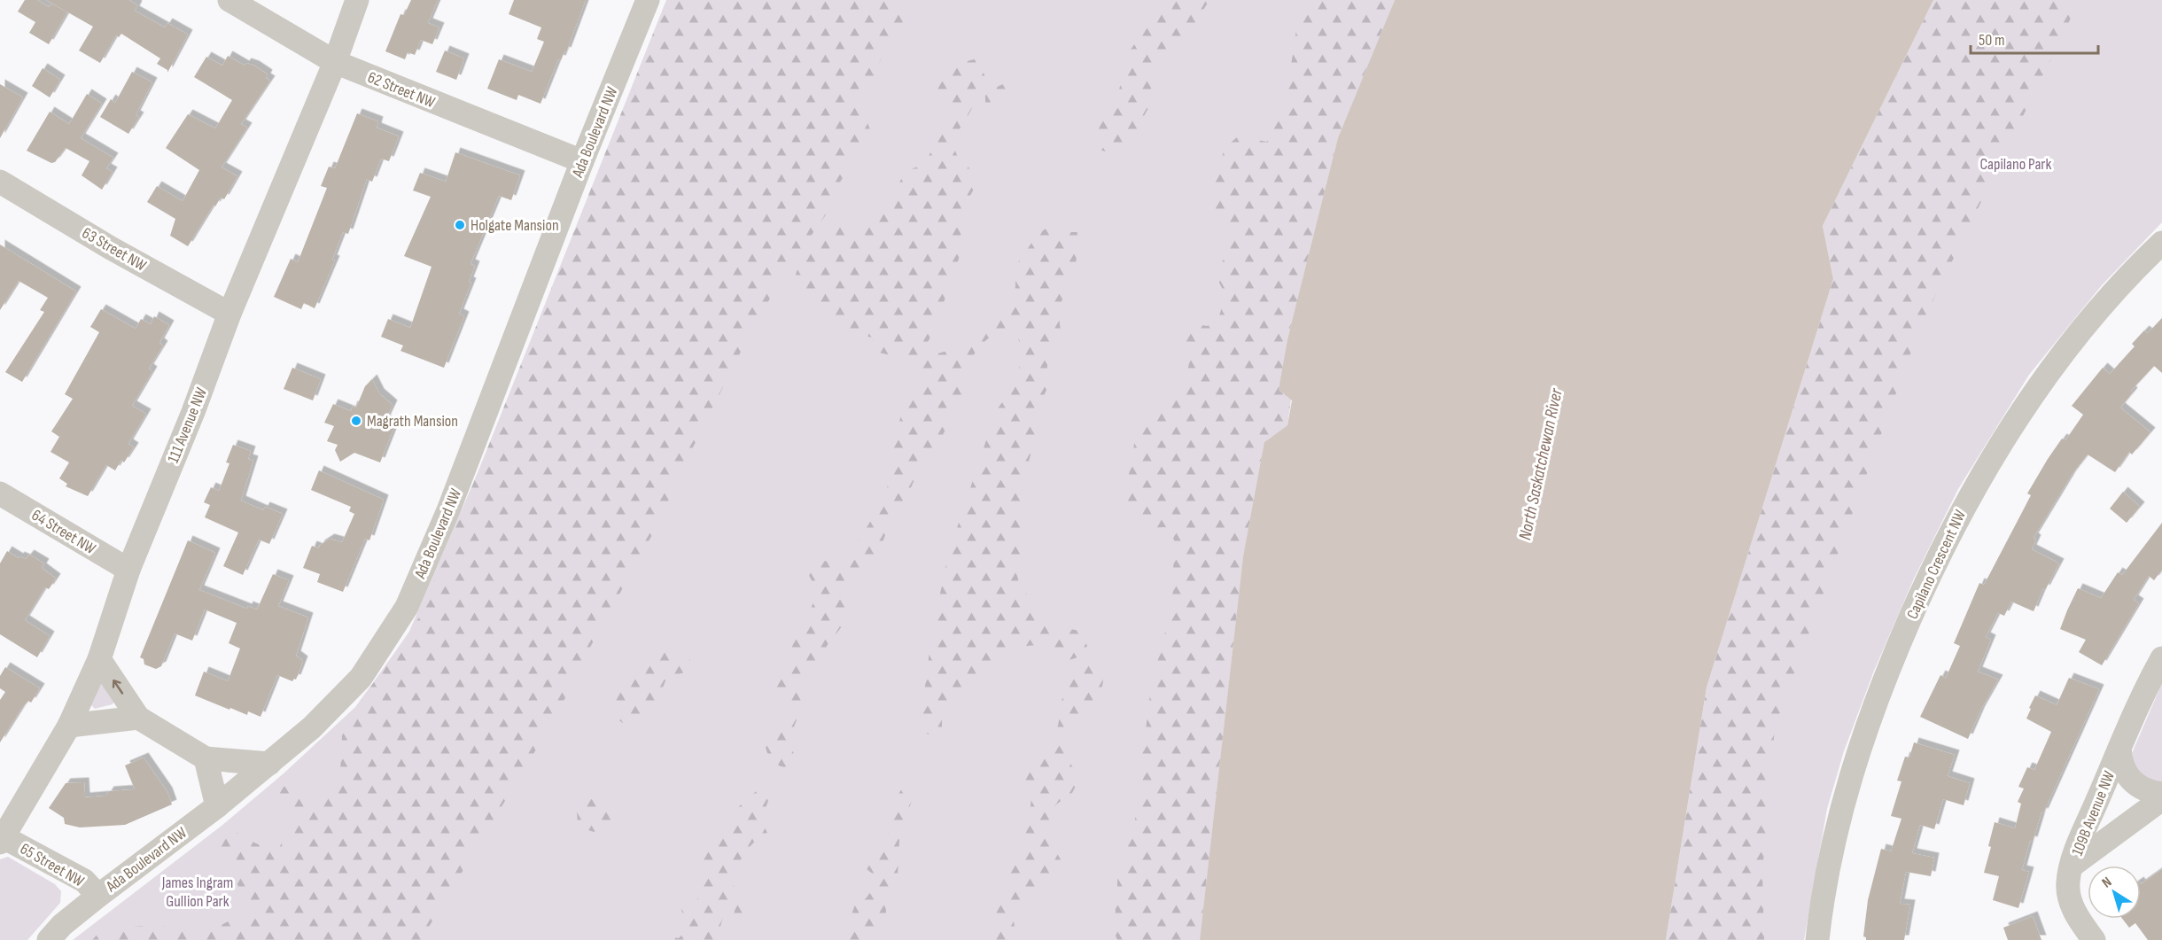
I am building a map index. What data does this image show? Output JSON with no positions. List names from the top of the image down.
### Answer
{
  "streets": {
    "street": [
      "62 Street NW",
      "Ada Boulevard NW",
      "63 Street NW",
      "111 Avenue NW",
      "64 Street NW",
      "Capilano Crescent NW",
      "109B Avenue NW",
      "65 Street NW"
    ]
  },
  "crossings": [
    ["62 Street NW", "Ada Boulevard NW"],
    ["62 Street NW", "111 Avenue NW"],
    ["Ada Boulevard NW", "65 Street NW"],
    ["63 Street NW", "111 Avenue NW"],
    ["111 Avenue NW", "64 Street NW"],
    ["111 Avenue NW", "65 Street NW"]
  ],
  "water": ["North Saskatchewan River"],
  "parks": ["Capilano Park", "James Ingram Gullion Park"],
  "places": ["Holgate Mansion", "Magrath Mansion"],
  "scale_bar": "50 m",
  "north": "top left"
}
